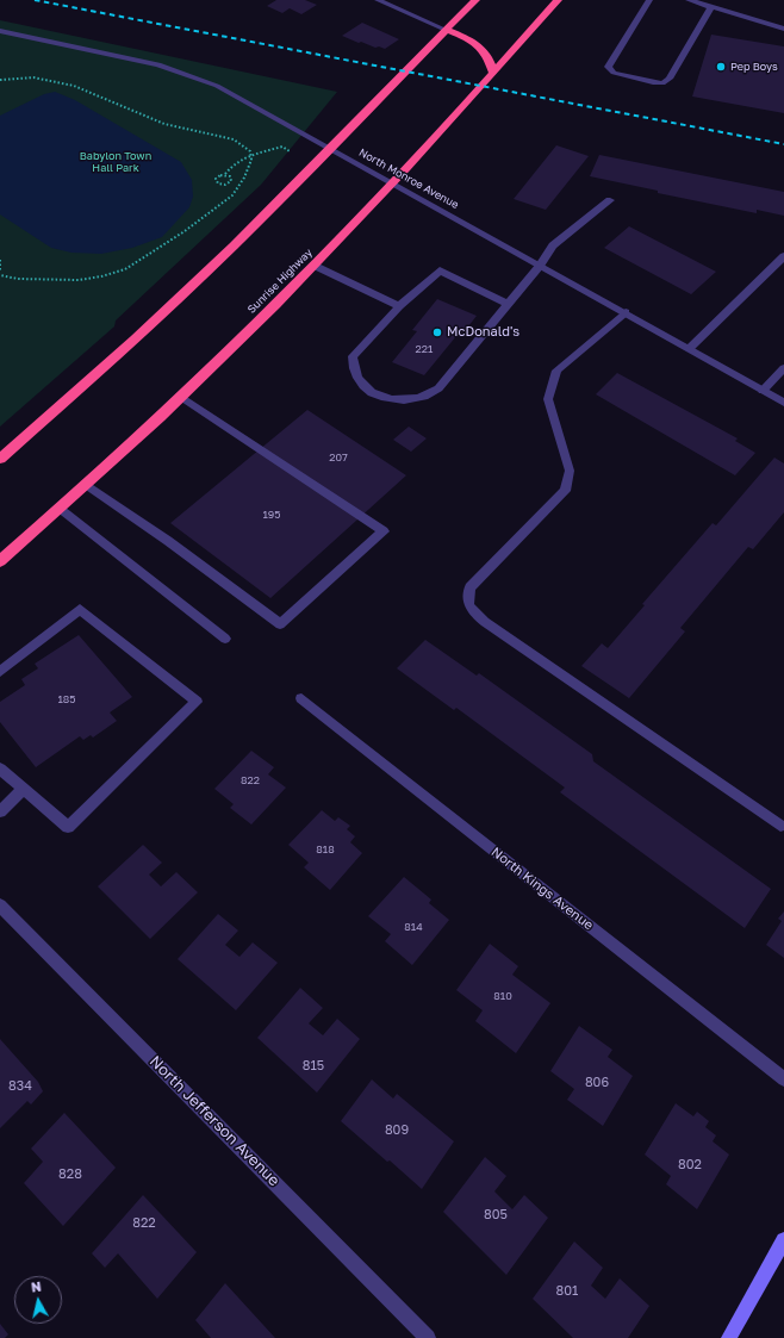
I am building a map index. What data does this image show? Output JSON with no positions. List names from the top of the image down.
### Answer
{
  "streets": {
    "highway": ["Sunrise Highway"],
    "street": ["North Monroe Avenue", "North Kings Avenue", "North Jefferson Avenue"]
  },
  "crossings": [
    ["North Monroe Avenue", "Sunrise Highway"]
  ],
  "parks": ["Babylon Town Hall Park"],
  "places": ["Pep Boys", "McDonald's"],
  "house_numbers": [
    "221",
    "207",
    "195",
    "185",
    "822",
    "818",
    "814",
    "810",
    "815",
    "806",
    "834",
    "809",
    "802",
    "828",
    "805",
    "822",
    "801"
  ],
  "north": "top"
}
